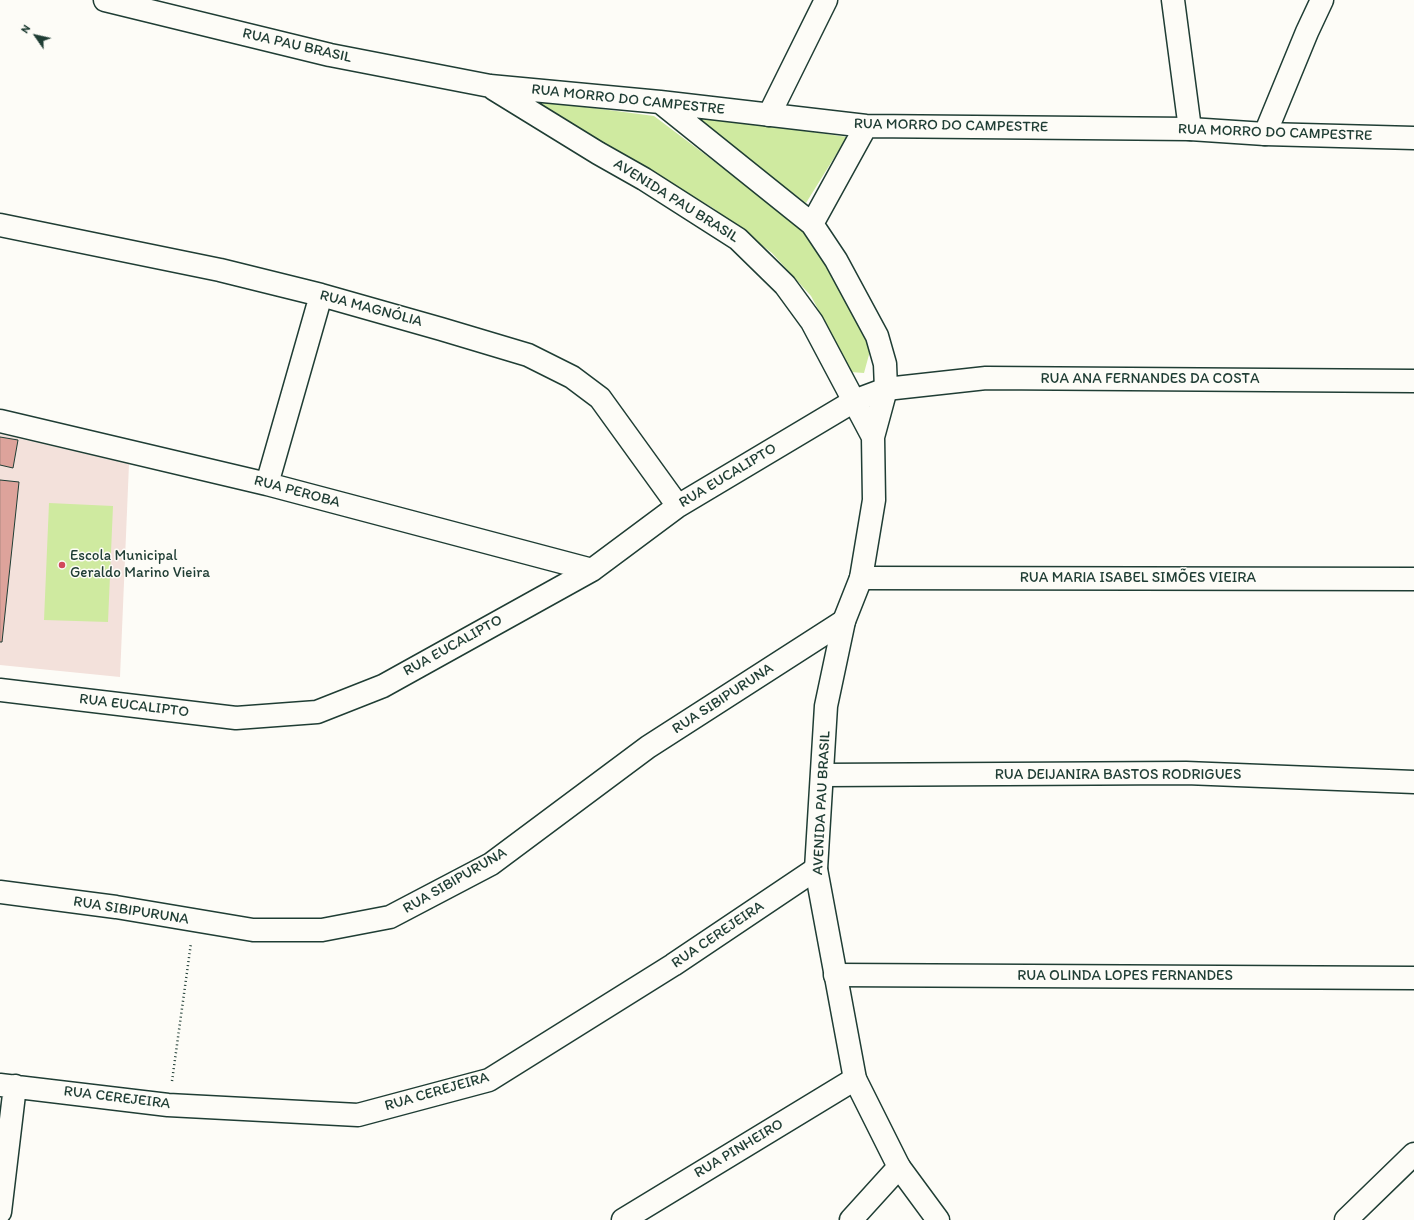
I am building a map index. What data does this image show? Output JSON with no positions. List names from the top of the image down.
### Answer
{
  "streets": {
    "street": [
      "RUA PAU BRASIL",
      "RUA MORRO DO CAMPESTRE",
      "AVENIDA PAU BRASIL",
      "RUA MAGNÓLIA",
      "RUA ANA FERNANDES DA COSTA",
      "RUA EUCALIPTO",
      "RUA PEROBA",
      "RUA MARIA ISABEL SIMÕES VIEIRA",
      "RUA SIBIPURUNA",
      "RUA DEIJANIRA BASTOS RODRIGUES",
      "RUA CEREJEIRA",
      "RUA OLINDA LOPES FERNANDES",
      "RUA PINHEIRO"
    ]
  },
  "crossings": [
    ["RUA PAU BRASIL", "RUA MORRO DO CAMPESTRE"],
    ["RUA PAU BRASIL", "AVENIDA PAU BRASIL"],
    ["RUA MORRO DO CAMPESTRE", "AVENIDA PAU BRASIL"],
    ["AVENIDA PAU BRASIL", "RUA ANA FERNANDES DA COSTA"],
    ["AVENIDA PAU BRASIL", "RUA EUCALIPTO"],
    ["AVENIDA PAU BRASIL", "RUA MARIA ISABEL SIMÕES VIEIRA"],
    ["AVENIDA PAU BRASIL", "RUA SIBIPURUNA"],
    ["AVENIDA PAU BRASIL", "RUA DEIJANIRA BASTOS RODRIGUES"],
    ["AVENIDA PAU BRASIL", "RUA CEREJEIRA"],
    ["AVENIDA PAU BRASIL", "RUA OLINDA LOPES FERNANDES"],
    ["AVENIDA PAU BRASIL", "RUA PINHEIRO"],
    ["RUA MAGNÓLIA", "RUA EUCALIPTO"],
    ["RUA ANA FERNANDES DA COSTA", "RUA EUCALIPTO"],
    ["RUA EUCALIPTO", "RUA PEROBA"]
  ],
  "places": ["Escola Municipal Geraldo Marino Vieira"],
  "north": "top left"
}
